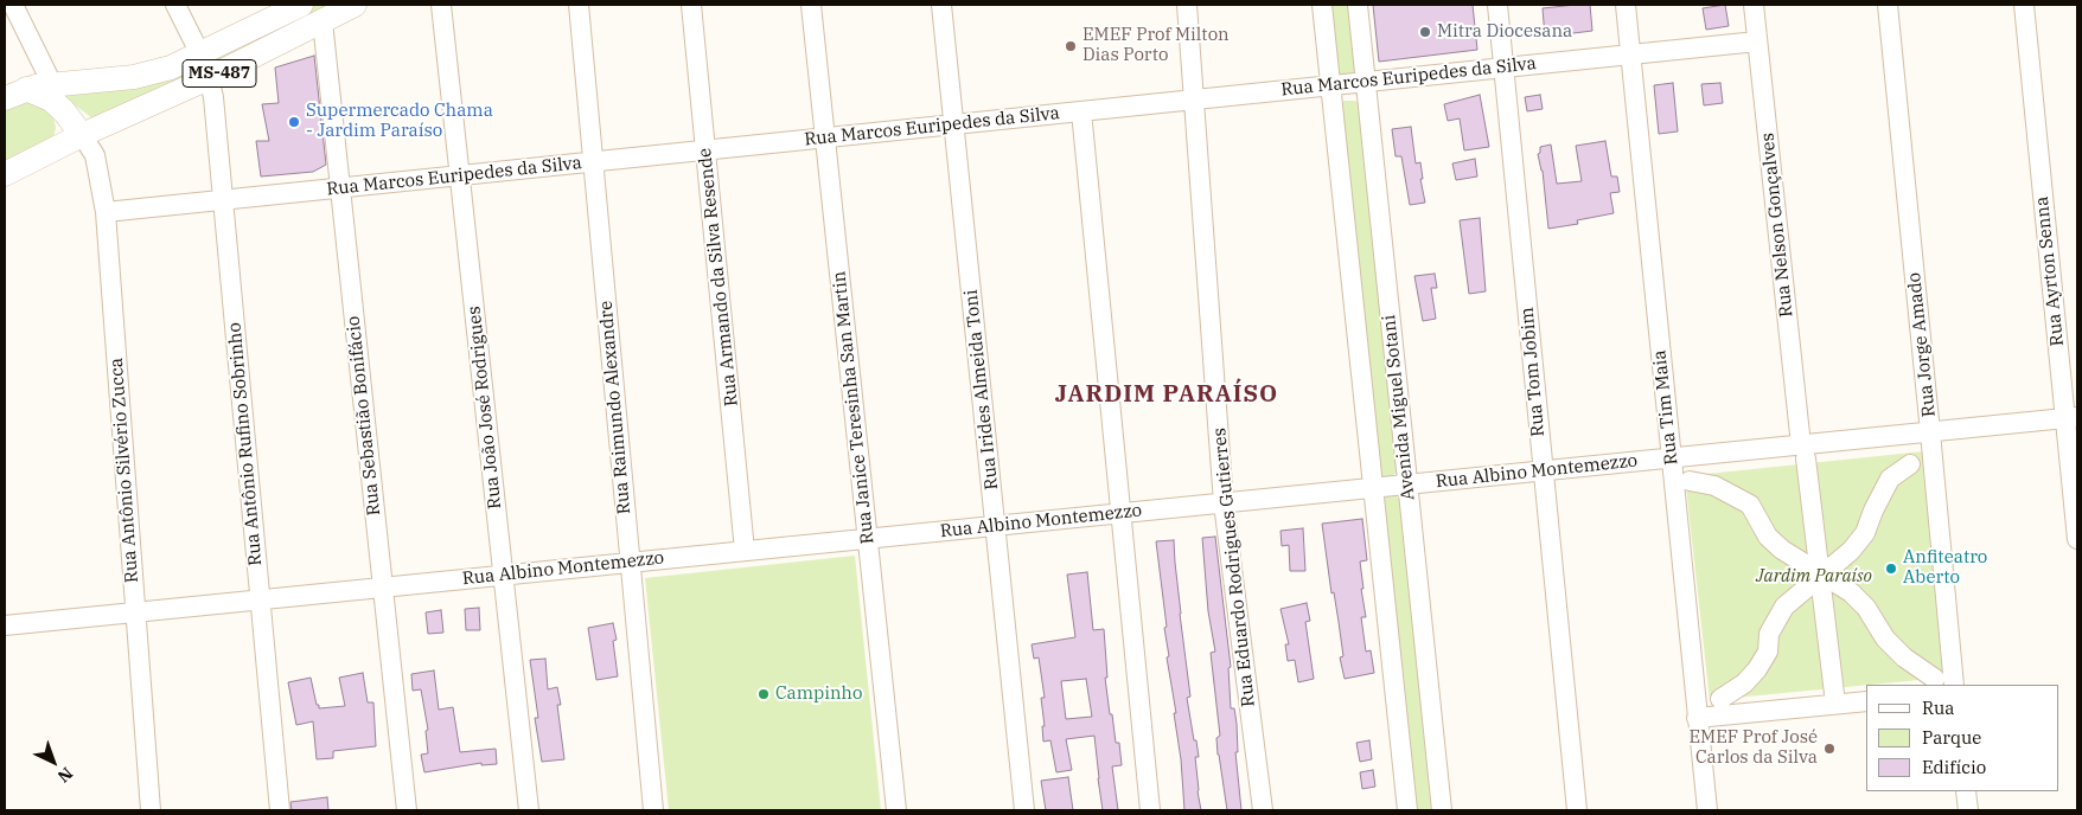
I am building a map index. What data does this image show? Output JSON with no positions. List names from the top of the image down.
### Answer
{
  "streets": {
    "main road": ["MS-487"],
    "street": [
      "Rua Marcos Euripedes da Silva",
      "Rua Nelson Gonçalves",
      "Rua Ayrton Senna",
      "Rua Armando da Silva Resende",
      "Rua Jorge Amado",
      "Rua Tom Jobim",
      "Rua Irides Almeida Toni",
      "Rua João José Rodrigues",
      "Rua Raimundo Alexandre",
      "Rua Janice Teresinha San Martin",
      "Avenida Miguel Sotani",
      "Rua Tim Maia",
      "Rua Sebastião Bonifácio",
      "Rua Antônio Rufino Sobrinho",
      "Rua Antônio Silvério Zucca",
      "Rua Albino Montemezzo",
      "Rua Eduardo Rodrigues Gutierres"
    ]
  },
  "crossings": [
    ["MS-487", "Rua Sebastião Bonifácio"],
    ["MS-487", "Rua Antônio Rufino Sobrinho"],
    ["MS-487", "Rua Antônio Silvério Zucca"],
    ["Rua Marcos Euripedes da Silva", "Rua Nelson Gonçalves"],
    ["Rua Marcos Euripedes da Silva", "Rua Armando da Silva Resende"],
    ["Rua Marcos Euripedes da Silva", "Rua Tom Jobim"],
    ["Rua Marcos Euripedes da Silva", "Rua Irides Almeida Toni"],
    ["Rua Marcos Euripedes da Silva", "Rua João José Rodrigues"],
    ["Rua Marcos Euripedes da Silva", "Rua Raimundo Alexandre"],
    ["Rua Marcos Euripedes da Silva", "Rua Janice Teresinha San Martin"],
    ["Rua Marcos Euripedes da Silva", "Avenida Miguel Sotani"],
    ["Rua Marcos Euripedes da Silva", "Rua Tim Maia"],
    ["Rua Marcos Euripedes da Silva", "Rua Sebastião Bonifácio"],
    ["Rua Marcos Euripedes da Silva", "Rua Antônio Rufino Sobrinho"],
    ["Rua Marcos Euripedes da Silva", "Rua Antônio Silvério Zucca"],
    ["Rua Marcos Euripedes da Silva", "Rua Eduardo Rodrigues Gutierres"],
    ["Rua Nelson Gonçalves", "Rua Albino Montemezzo"],
    ["Rua Ayrton Senna", "Rua Albino Montemezzo"],
    ["Rua Armando da Silva Resende", "Rua Albino Montemezzo"],
    ["Rua Jorge Amado", "Rua Albino Montemezzo"],
    ["Rua Tom Jobim", "Rua Albino Montemezzo"],
    ["Rua Irides Almeida Toni", "Rua Albino Montemezzo"],
    ["Rua João José Rodrigues", "Rua Albino Montemezzo"],
    ["Rua Raimundo Alexandre", "Rua Albino Montemezzo"],
    ["Rua Janice Teresinha San Martin", "Rua Albino Montemezzo"],
    ["Avenida Miguel Sotani", "Rua Albino Montemezzo"],
    ["Rua Tim Maia", "Rua Albino Montemezzo"],
    ["Rua Sebastião Bonifácio", "Rua Albino Montemezzo"],
    ["Rua Antônio Rufino Sobrinho", "Rua Albino Montemezzo"],
    ["Rua Antônio Silvério Zucca", "Rua Albino Montemezzo"],
    ["Rua Albino Montemezzo", "Rua Eduardo Rodrigues Gutierres"]
  ],
  "districts": ["JARDIM PARAÍSO"],
  "parks": ["Jardim Paraíso"],
  "places": [
    "Mitra Diocesana",
    "EMEF Prof Milton Dias Porto",
    "Supermercado Chama - Jardim Paraíso",
    "Anfiteatro Aberto",
    "Campinho",
    "EMEF Prof José Carlos da Silva"
  ],
  "legend": ["Rua", "Parque", "Edifício"],
  "north": "bottom right"
}
